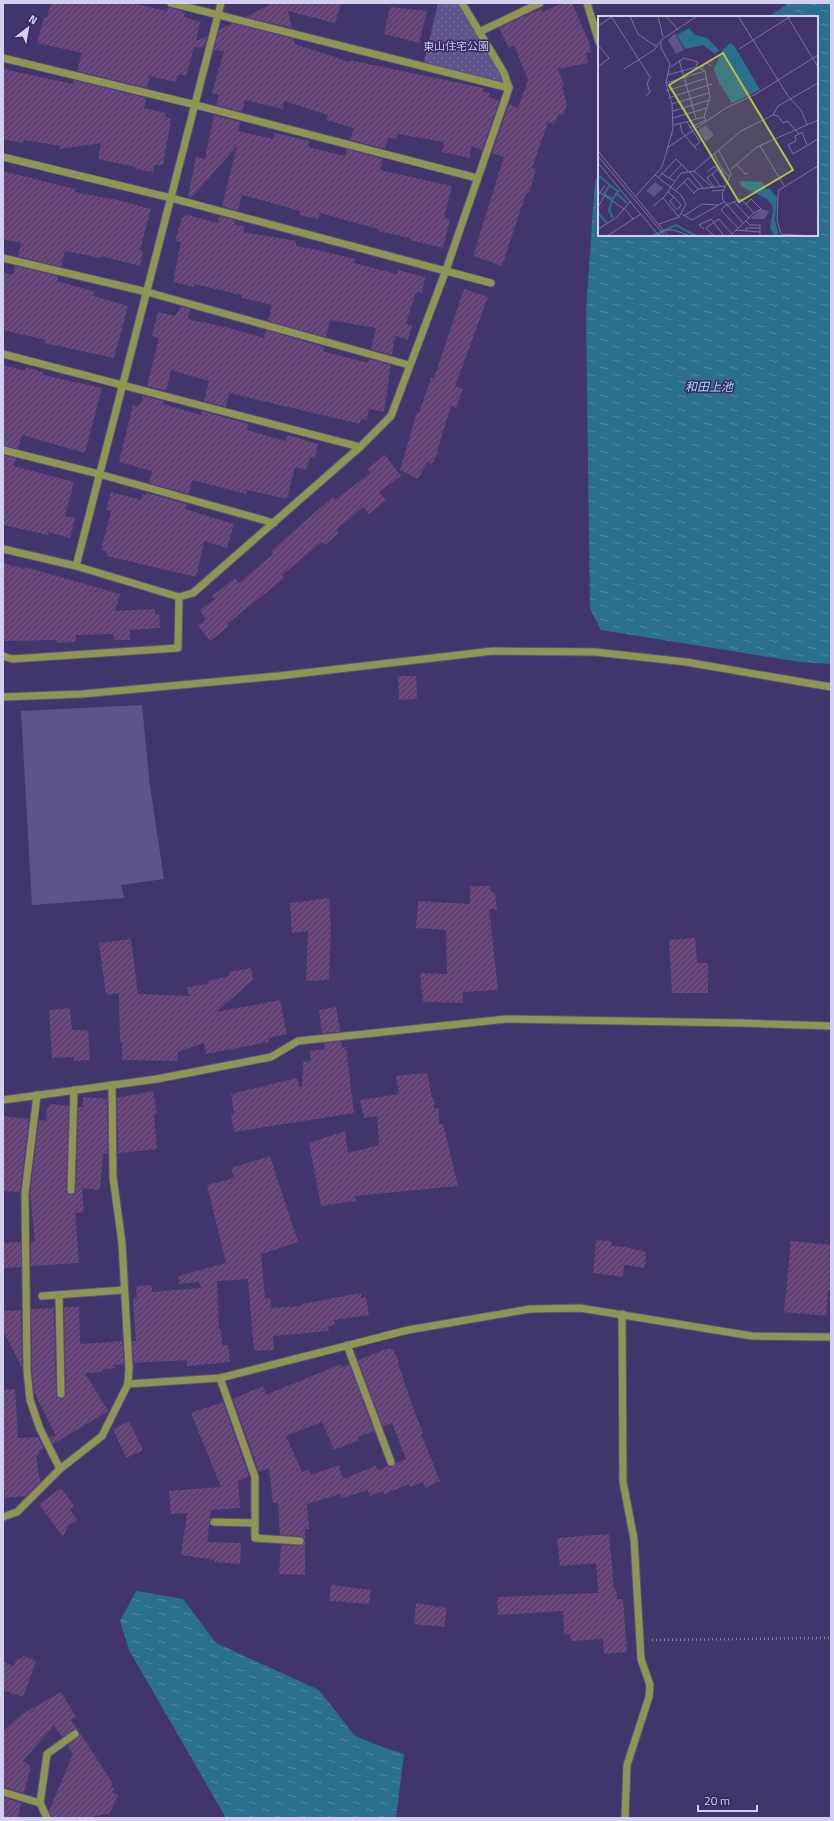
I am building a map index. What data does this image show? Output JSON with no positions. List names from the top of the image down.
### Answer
{
  "water": ["和田上池"],
  "parks": ["東山住宅公園"],
  "scale_bar": "20 m",
  "north": "top right"
}
